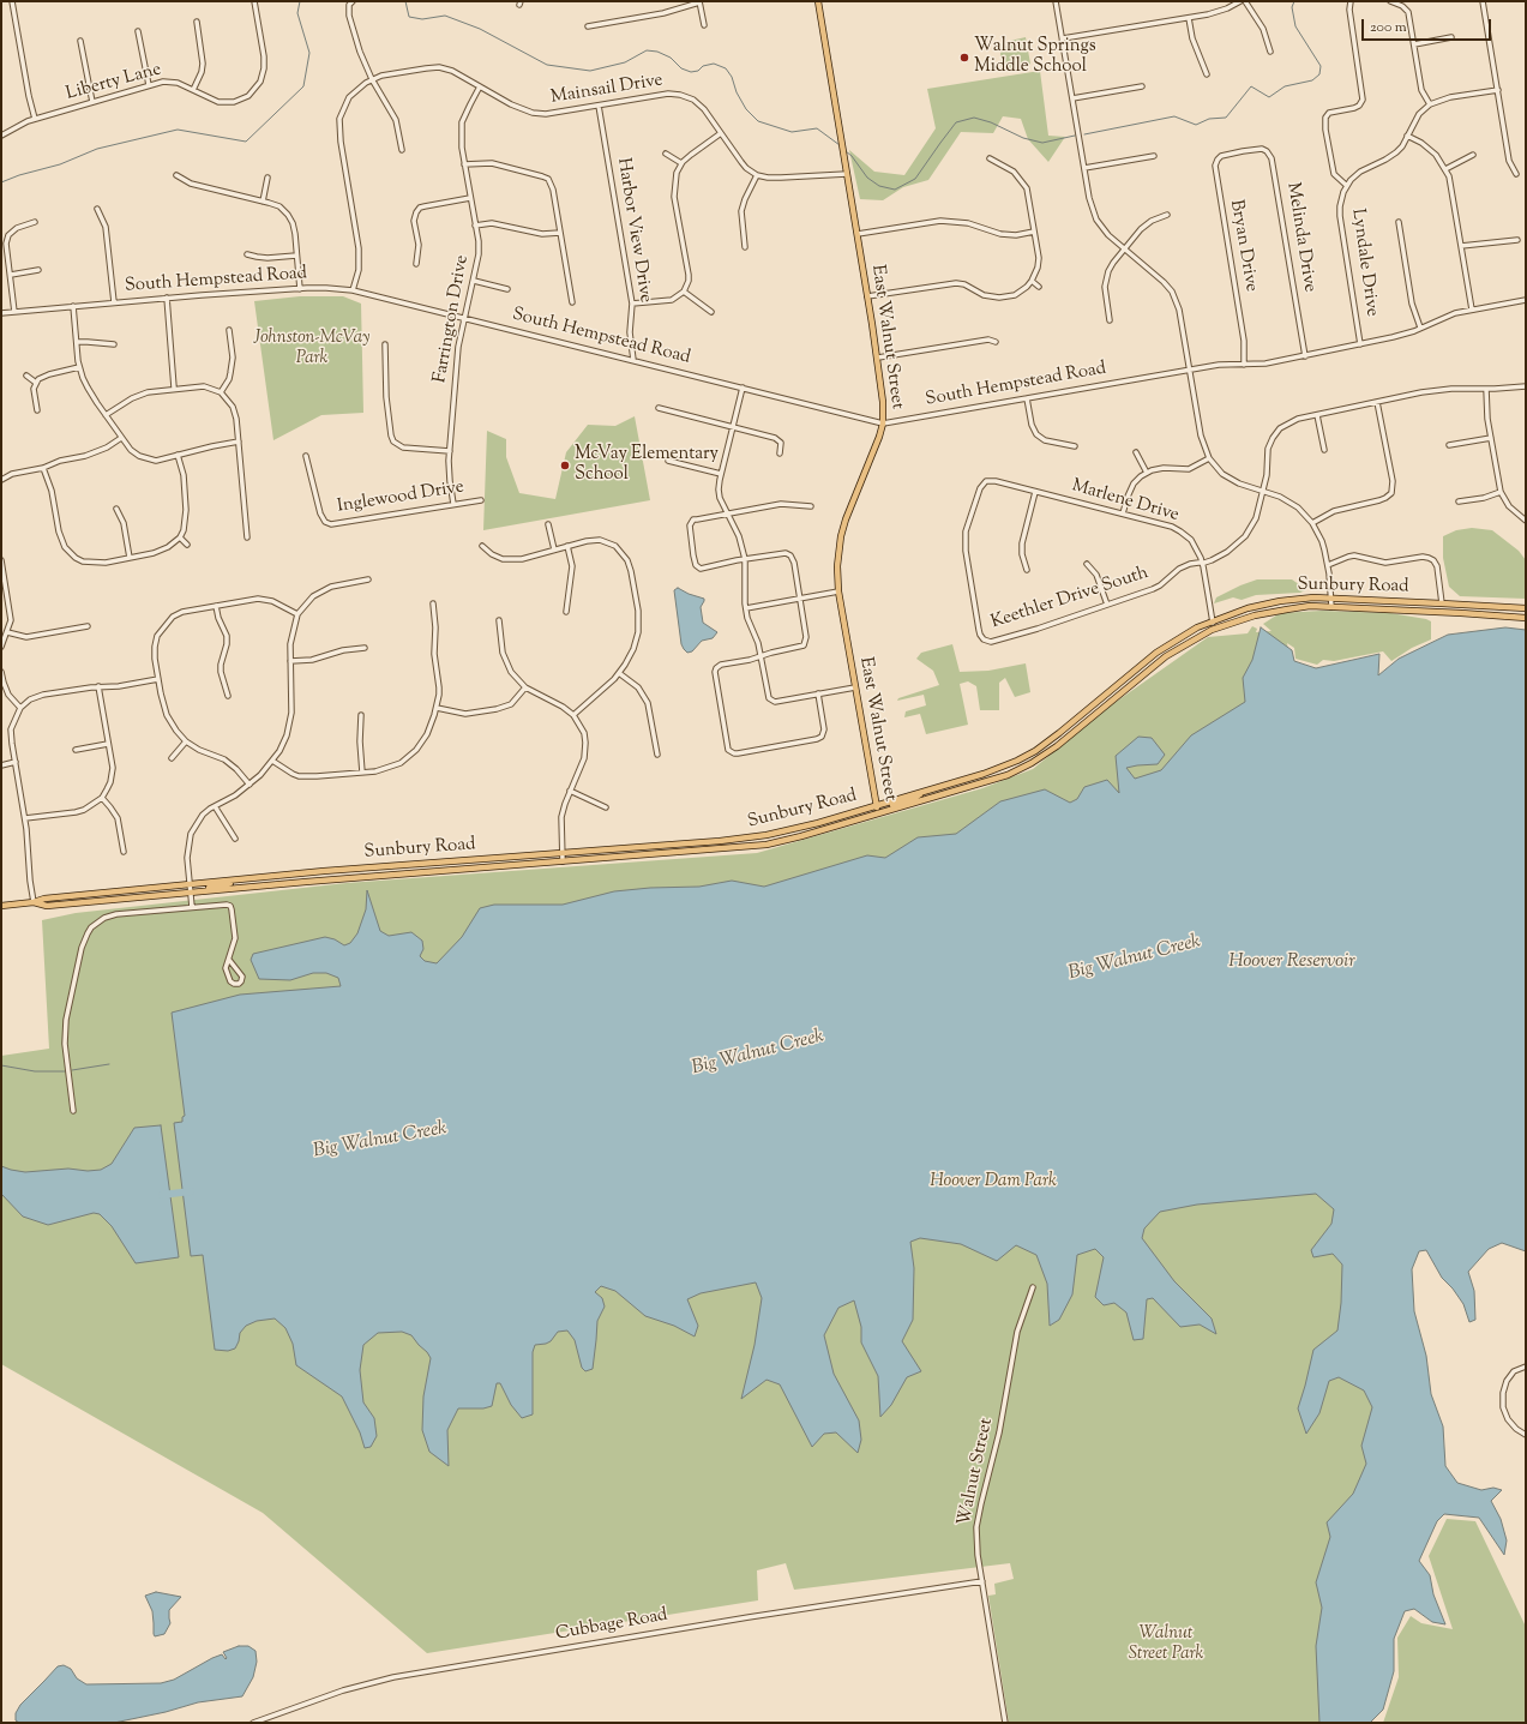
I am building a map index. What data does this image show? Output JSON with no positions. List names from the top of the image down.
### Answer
{
  "streets": {
    "main road": ["East Walnut Street", "Sunbury Road"],
    "street": [
      "Liberty Lane",
      "Mainsail Drive",
      "Harbor View Drive",
      "Melinda Drive",
      "Bryan Drive",
      "Lyndale Drive",
      "South Hempstead Road",
      "Farrington Drive",
      "Inglewood Drive",
      "Marlene Drive",
      "Keethler Drive South",
      "Walnut Street",
      "Cubbage Road"
    ]
  },
  "crossings": [
    ["Mainsail Drive", "Harbor View Drive"],
    ["Mainsail Drive", "South Hempstead Road"],
    ["Mainsail Drive", "Farrington Drive"],
    ["Harbor View Drive", "South Hempstead Road"],
    ["Melinda Drive", "Bryan Drive"],
    ["Melinda Drive", "South Hempstead Road"],
    ["Bryan Drive", "South Hempstead Road"],
    ["Lyndale Drive", "South Hempstead Road"],
    ["South Hempstead Road", "Farrington Drive"],
    ["South Hempstead Road", "East Walnut Street"],
    ["Farrington Drive", "Inglewood Drive"],
    ["East Walnut Street", "Sunbury Road"],
    ["Marlene Drive", "Sunbury Road"],
    ["Marlene Drive", "Keethler Drive South"],
    ["Walnut Street", "Cubbage Road"]
  ],
  "water": ["Big Walnut Creek", "Hoover Reservoir"],
  "parks": ["Johnston-McVay Park", "Hoover Dam Park", "Walnut Street Park"],
  "places": ["Walnut Springs Middle School", "McVay Elementary School"],
  "scale_bar": "200 m"
}
